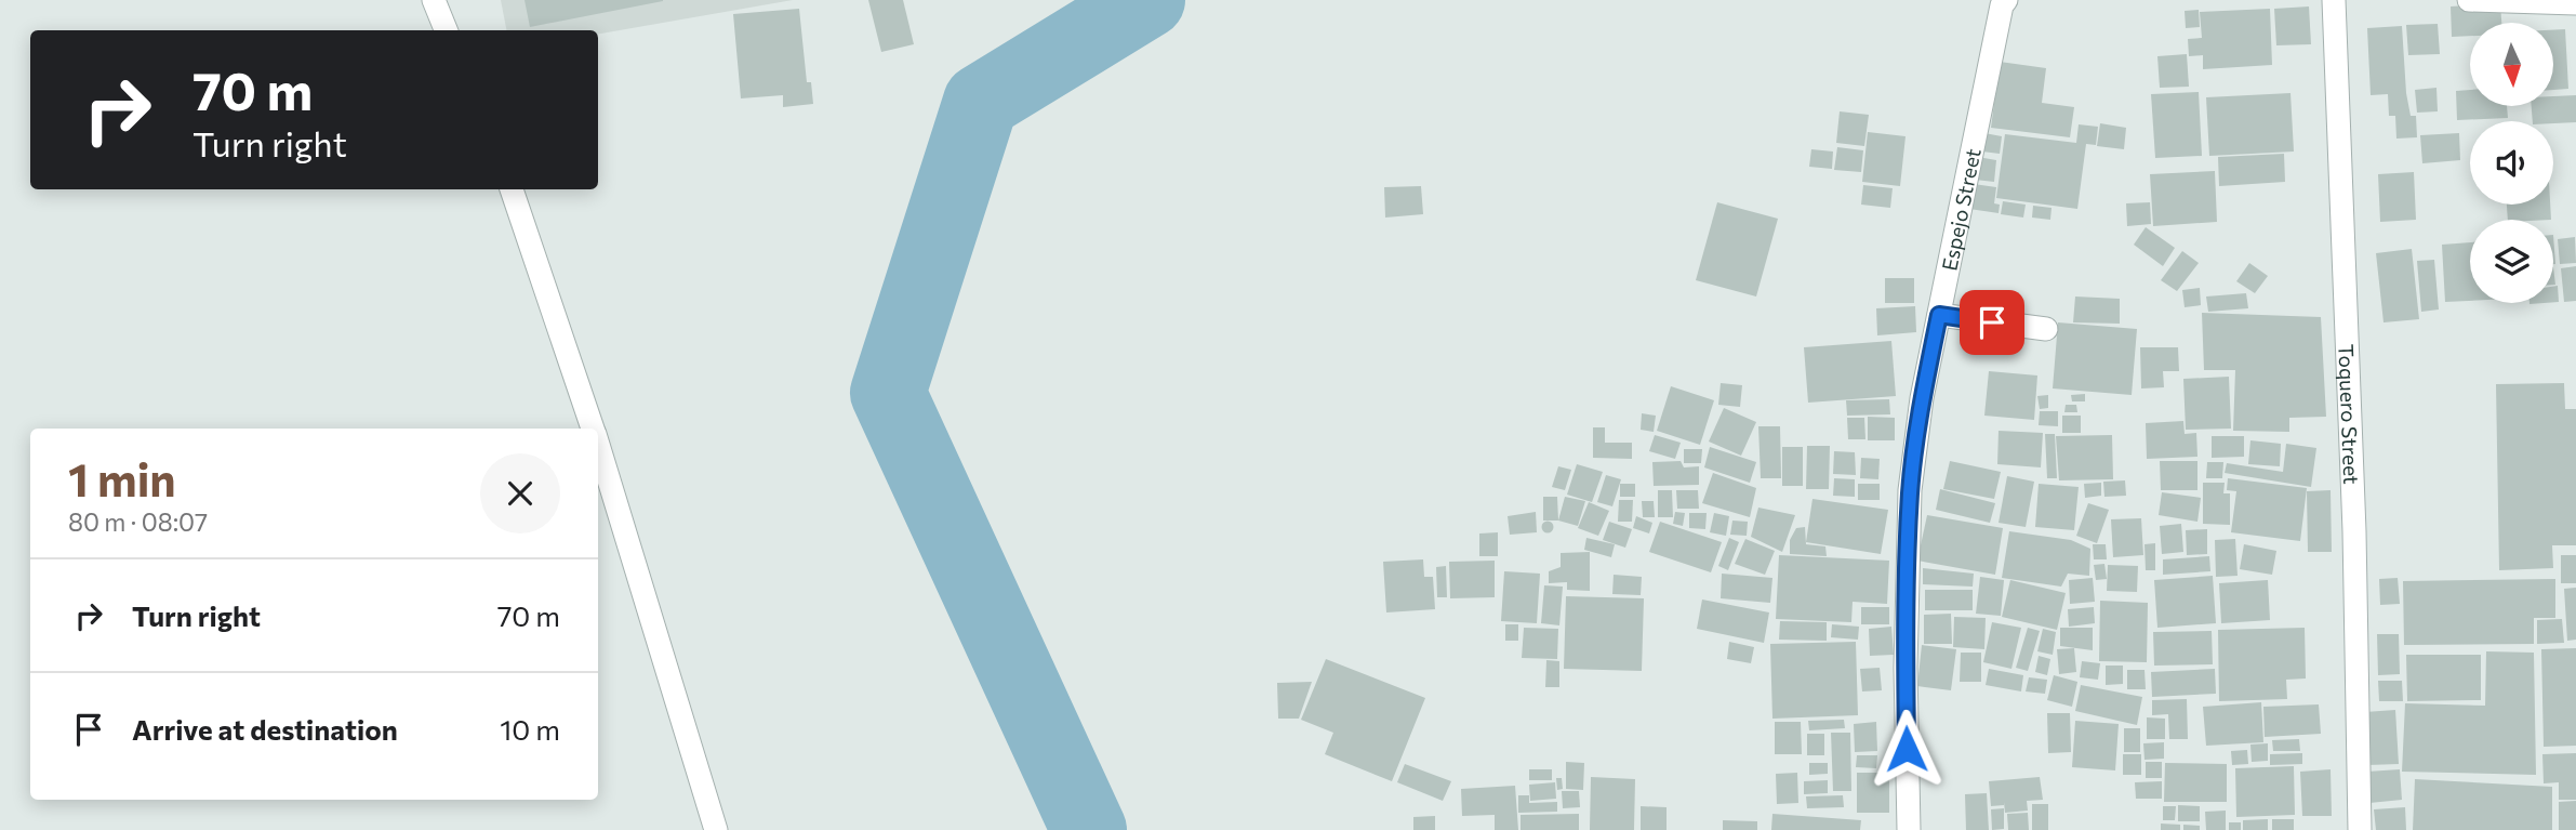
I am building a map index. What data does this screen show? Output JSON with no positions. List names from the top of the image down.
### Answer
{
  "streets": {
    "street": ["Espejo Street", "Toquero Street"]
  },
  "north": "bottom",
  "page": {
    "turn": ["70 m", "Turn right"],
    "heading": ["1 min", "80 m · 08:07"],
    "list": [
      {
        "name": "Turn right",
        "value": "70 m"
      },
      {
        "name": "Arrive at destination",
        "value": "10 m"
      }
    ]
  }
}
